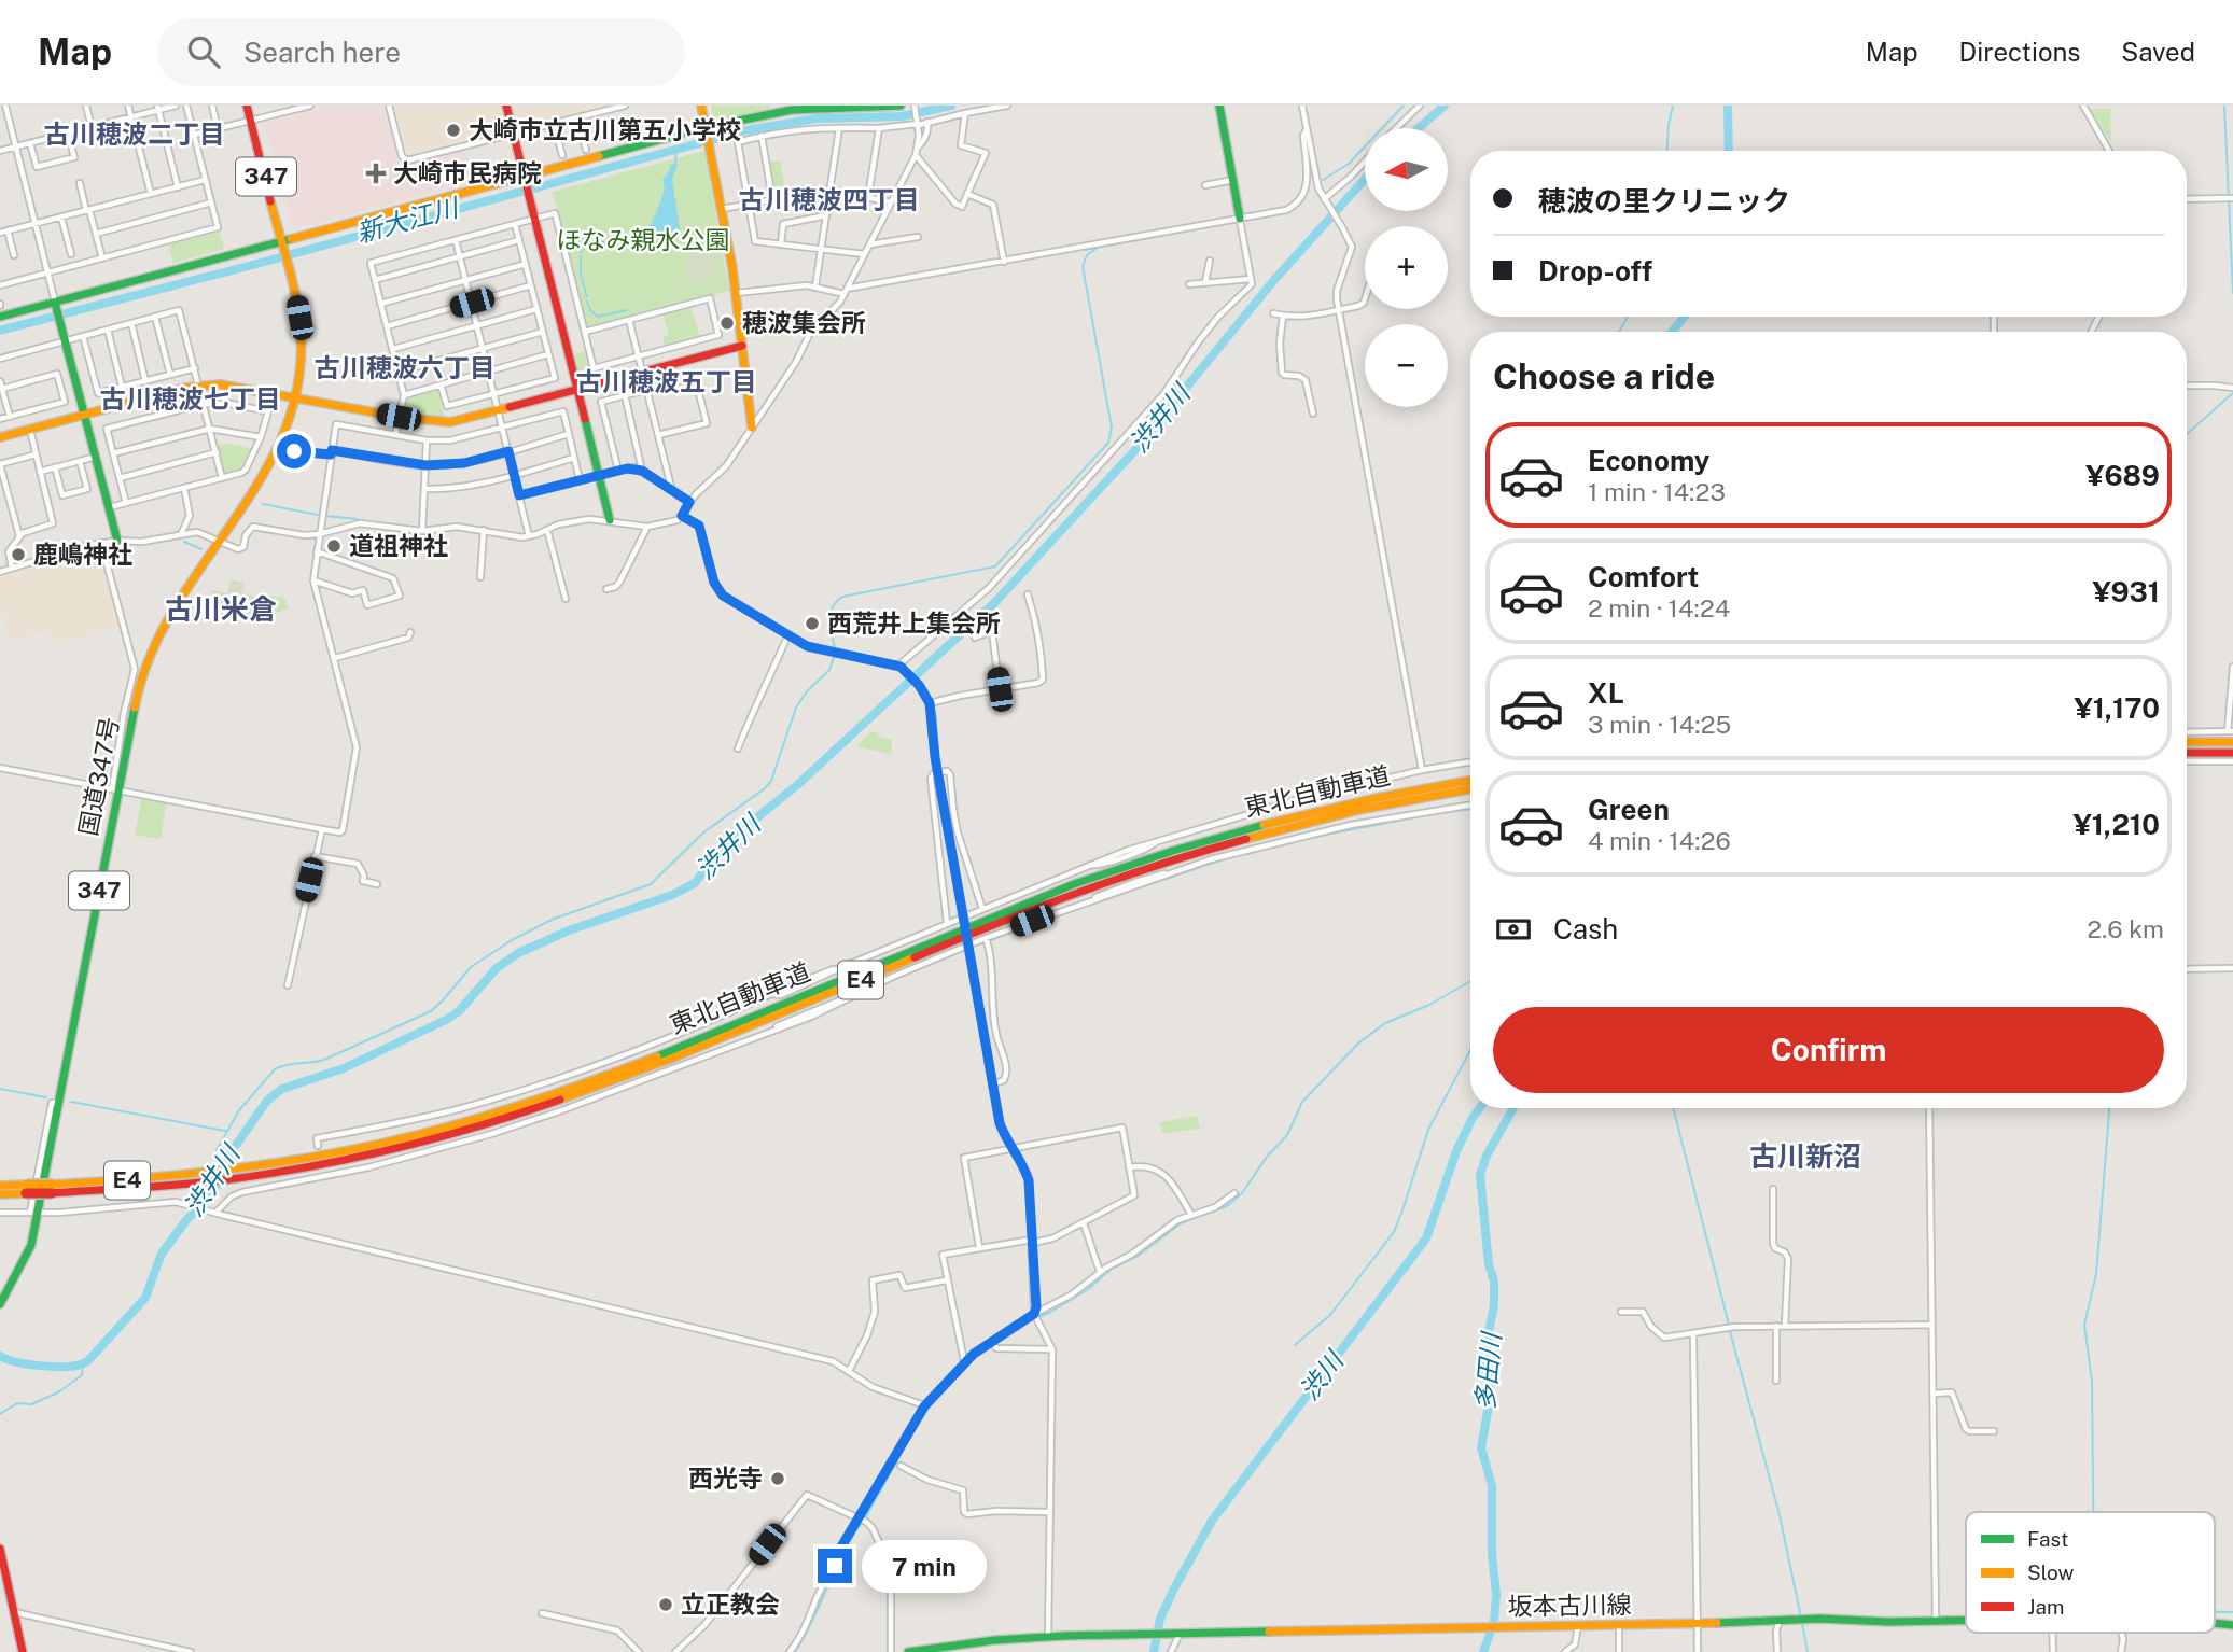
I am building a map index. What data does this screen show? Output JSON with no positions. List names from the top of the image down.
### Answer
{
  "streets": {
    "main road": [
      "347",
      "国道347号",
      "東北自動車道",
      "E4",
      "坂本古川線"
    ]
  },
  "districts": [
    "古川穂波二丁目",
    "古川穂波四丁目",
    "古川穂波六丁目",
    "古川穂波五丁目",
    "古川穂波七丁目",
    "古川米倉",
    "古川新沼"
  ],
  "water": [
    "新大江川",
    "渋井川",
    "多田川",
    "渋川"
  ],
  "parks": ["ほなみ親水公園"],
  "places": {
    "other": [
      "大崎市立古川第五小学校",
      "穂波集会所",
      "道祖神社",
      "鹿嶋神社",
      "西荒井上集会所",
      "西光寺",
      "立正教会"
    ],
    "health": ["大崎市民病院"]
  },
  "legend": ["Fast", "Slow", "Jam"],
  "north": "left",
  "page": {
    "header": "Map",
    "search": "Search here",
    "nav": ["Map", "Directions", "Saved"],
    "map_buttons": ["+", "−"],
    "banner": ["穂波の里クリニック", "Drop-off"],
    "heading": "Choose a ride",
    "list": [
      {
        "name": "Economy",
        "note": "1 min · 14:23",
        "value": "¥689"
      },
      {
        "name": "Comfort",
        "note": "2 min · 14:24",
        "value": "¥931"
      },
      {
        "name": "XL",
        "note": "3 min · 14:25",
        "value": "¥1,170"
      },
      {
        "name": "Green",
        "note": "4 min · 14:26",
        "value": "¥1,210"
      }
    ],
    "pay": ["Cash", "2.6 km"],
    "buttons": "Confirm",
    "bubble": "7 min"
  }
}
